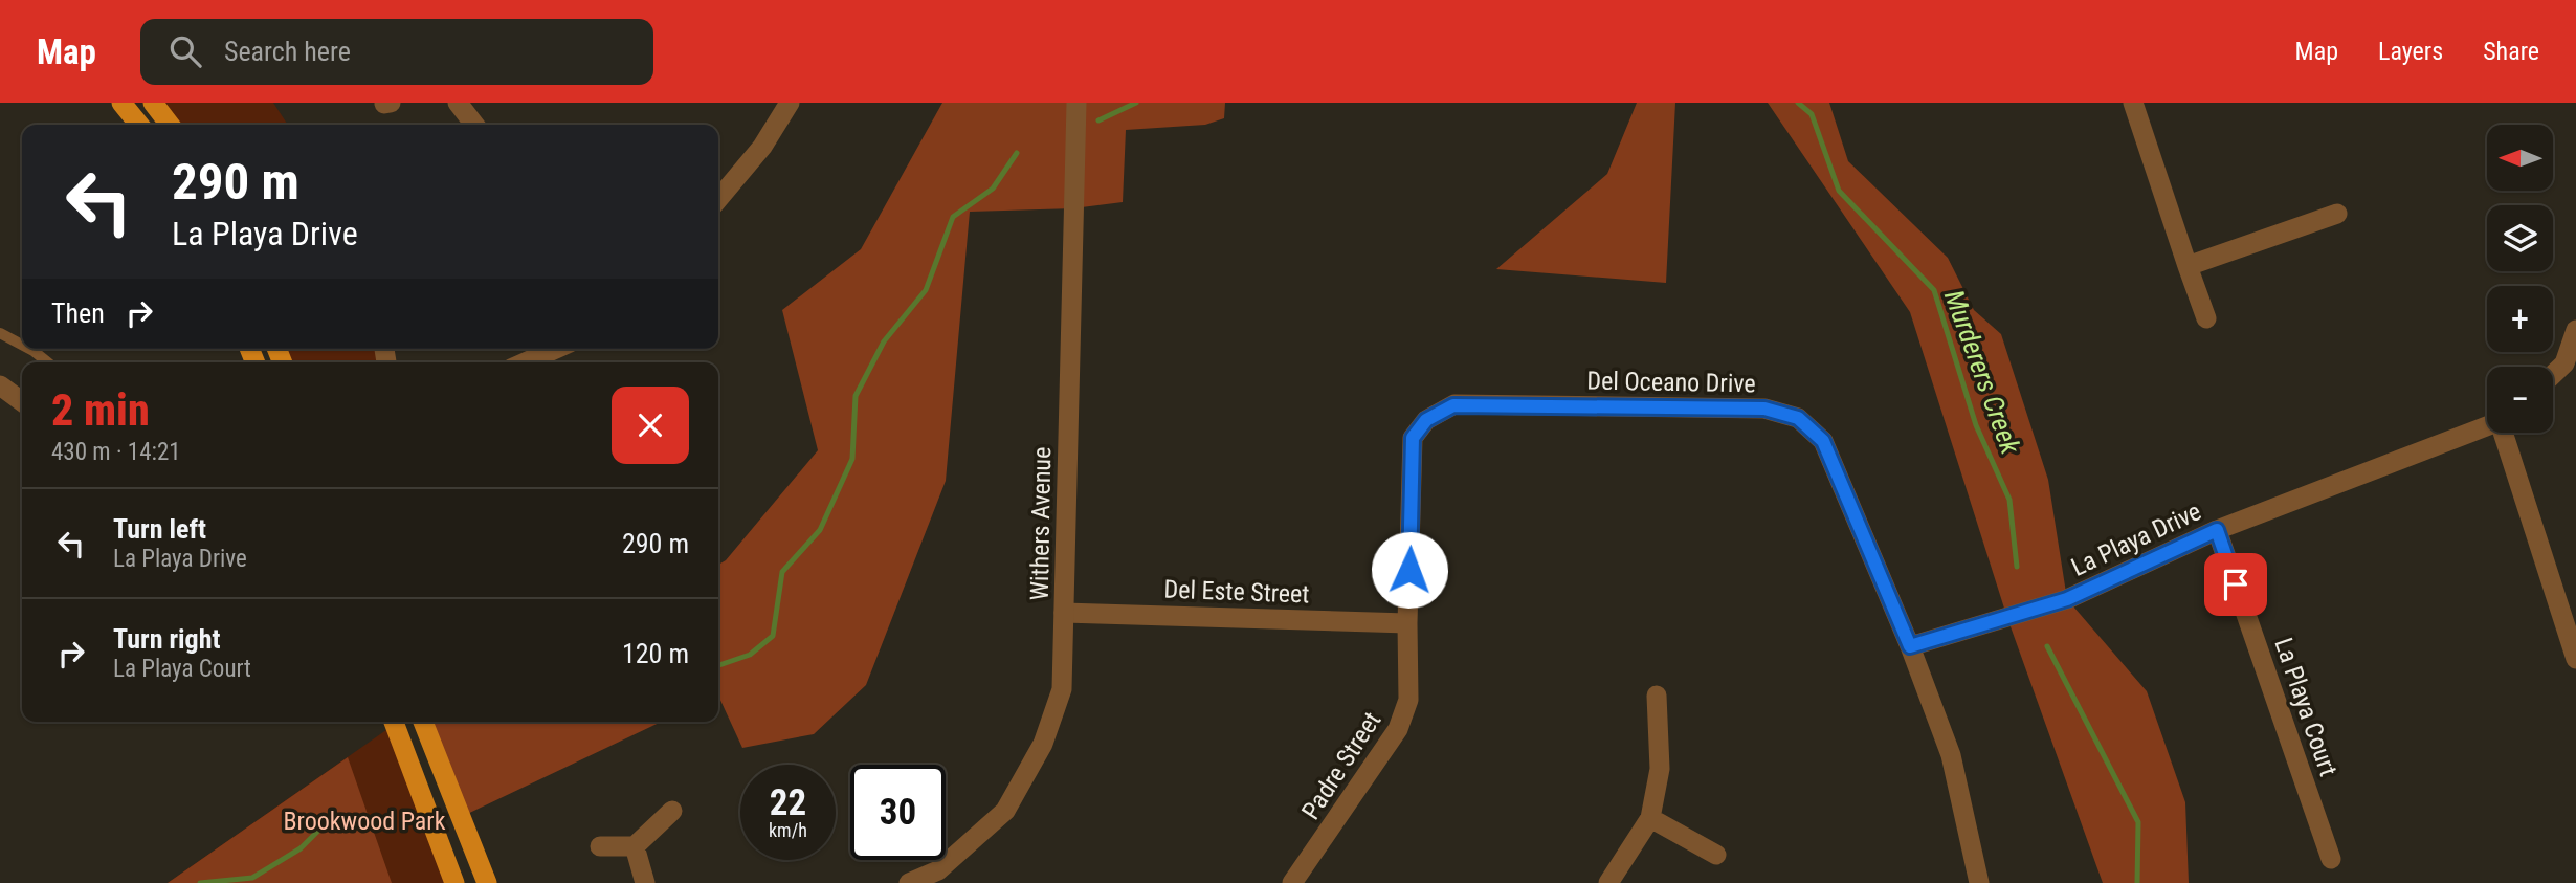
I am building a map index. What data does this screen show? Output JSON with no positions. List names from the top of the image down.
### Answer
{
  "streets": {
    "street": [
      "Del Oceano Drive",
      "Withers Avenue",
      "La Playa Drive",
      "Del Este Street",
      "La Playa Court",
      "Padre Street"
    ]
  },
  "crossings": [
    ["Del Oceano Drive", "La Playa Drive"],
    ["Del Oceano Drive", "Del Este Street"],
    ["Del Oceano Drive", "Padre Street"],
    ["Withers Avenue", "Del Este Street"],
    ["La Playa Drive", "La Playa Court"],
    ["Del Este Street", "Padre Street"]
  ],
  "water": ["Murderers Creek"],
  "parks": ["Brookwood Park"],
  "north": "left",
  "page": {
    "header": "Map",
    "search": "Search here",
    "nav": ["Map", "Layers", "Share"],
    "map_buttons": ["+", "−"],
    "turn": ["290 m", "La Playa Drive"],
    "then": "Then",
    "heading": ["2 min", "430 m · 14:21"],
    "list": [
      {
        "name": "Turn left",
        "note": "La Playa Drive",
        "value": "290 m"
      },
      {
        "name": "Turn right",
        "note": "La Playa Court",
        "value": "120 m"
      }
    ],
    "speed": "22 km/h",
    "limit": "30"
  }
}
